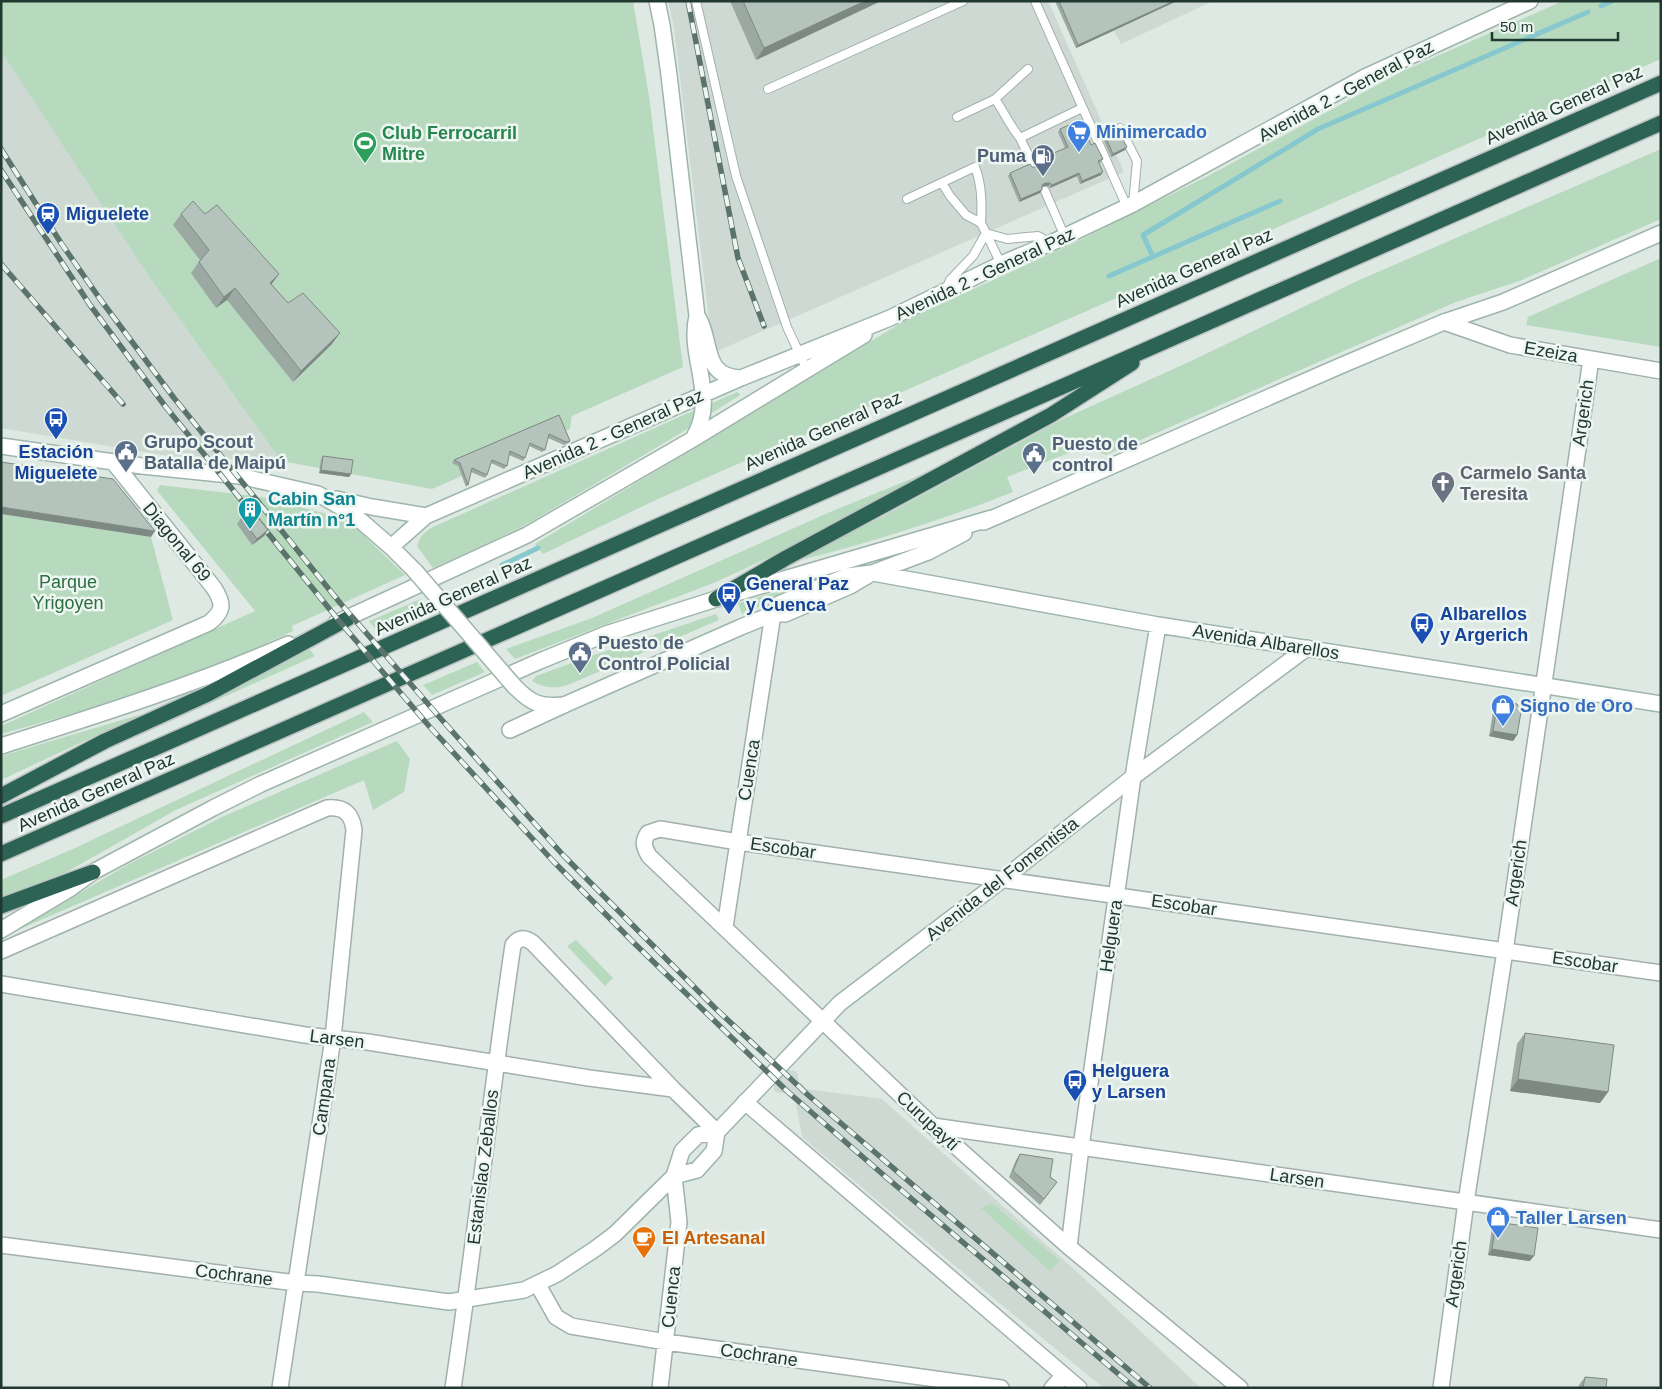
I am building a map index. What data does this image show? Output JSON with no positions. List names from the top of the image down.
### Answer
{
  "streets": {
    "highway": ["Avenida General Paz"],
    "street": [
      "Avenida 2 - General Paz",
      "Ezeiza",
      "Argerich",
      "Diagonal 69",
      "Avenida Albarellos",
      "Cuenca",
      "Escobar",
      "Avenida del Fomentista",
      "Helguera",
      "Larsen",
      "Campana",
      "Curupaytí",
      "Estanislao Zeballos",
      "Cochrane"
    ]
  },
  "crossings": [
    ["Avenida 2 - General Paz", "Avenida General Paz"],
    ["Ezeiza", "Argerich"],
    ["Argerich", "Avenida Albarellos"],
    ["Argerich", "Escobar"],
    ["Argerich", "Larsen"],
    ["Avenida Albarellos", "Avenida del Fomentista"],
    ["Avenida Albarellos", "Helguera"],
    ["Cuenca", "Escobar"],
    ["Cuenca", "Avenida del Fomentista"],
    ["Cuenca", "Curupaytí"],
    ["Cuenca", "Cochrane"],
    ["Escobar", "Avenida del Fomentista"],
    ["Escobar", "Helguera"],
    ["Escobar", "Curupaytí"],
    ["Avenida del Fomentista", "Helguera"],
    ["Avenida del Fomentista", "Curupaytí"],
    ["Avenida del Fomentista", "Estanislao Zeballos"],
    ["Avenida del Fomentista", "Cochrane"],
    ["Helguera", "Larsen"],
    ["Helguera", "Curupaytí"],
    ["Larsen", "Campana"],
    ["Larsen", "Curupaytí"],
    ["Larsen", "Estanislao Zeballos"],
    ["Campana", "Cochrane"],
    ["Estanislao Zeballos", "Cochrane"]
  ],
  "parks": ["Parque Yrigoyen"],
  "places": {
    "supermarket": ["Minimercado"],
    "sports": ["Club Ferrocarril Mitre"],
    "fuel station": ["Puma"],
    "station": ["Miguelete"],
    "bus stop": [
      "Estación Miguelete",
      "General Paz y Cuenca",
      "Albarellos y Argerich",
      "Helguera y Larsen"
    ],
    "public building": ["Grupo Scout Batalla de Maipú", "Puesto de control", "Puesto de Control Policial"],
    "church": ["Carmelo Santa Teresita"],
    "building": ["Cabin San Martín n°1"],
    "shop": ["Signo de Oro", "Taller Larsen"],
    "cafe": ["El Artesanal"]
  },
  "scale_bar": "50 m"
}
